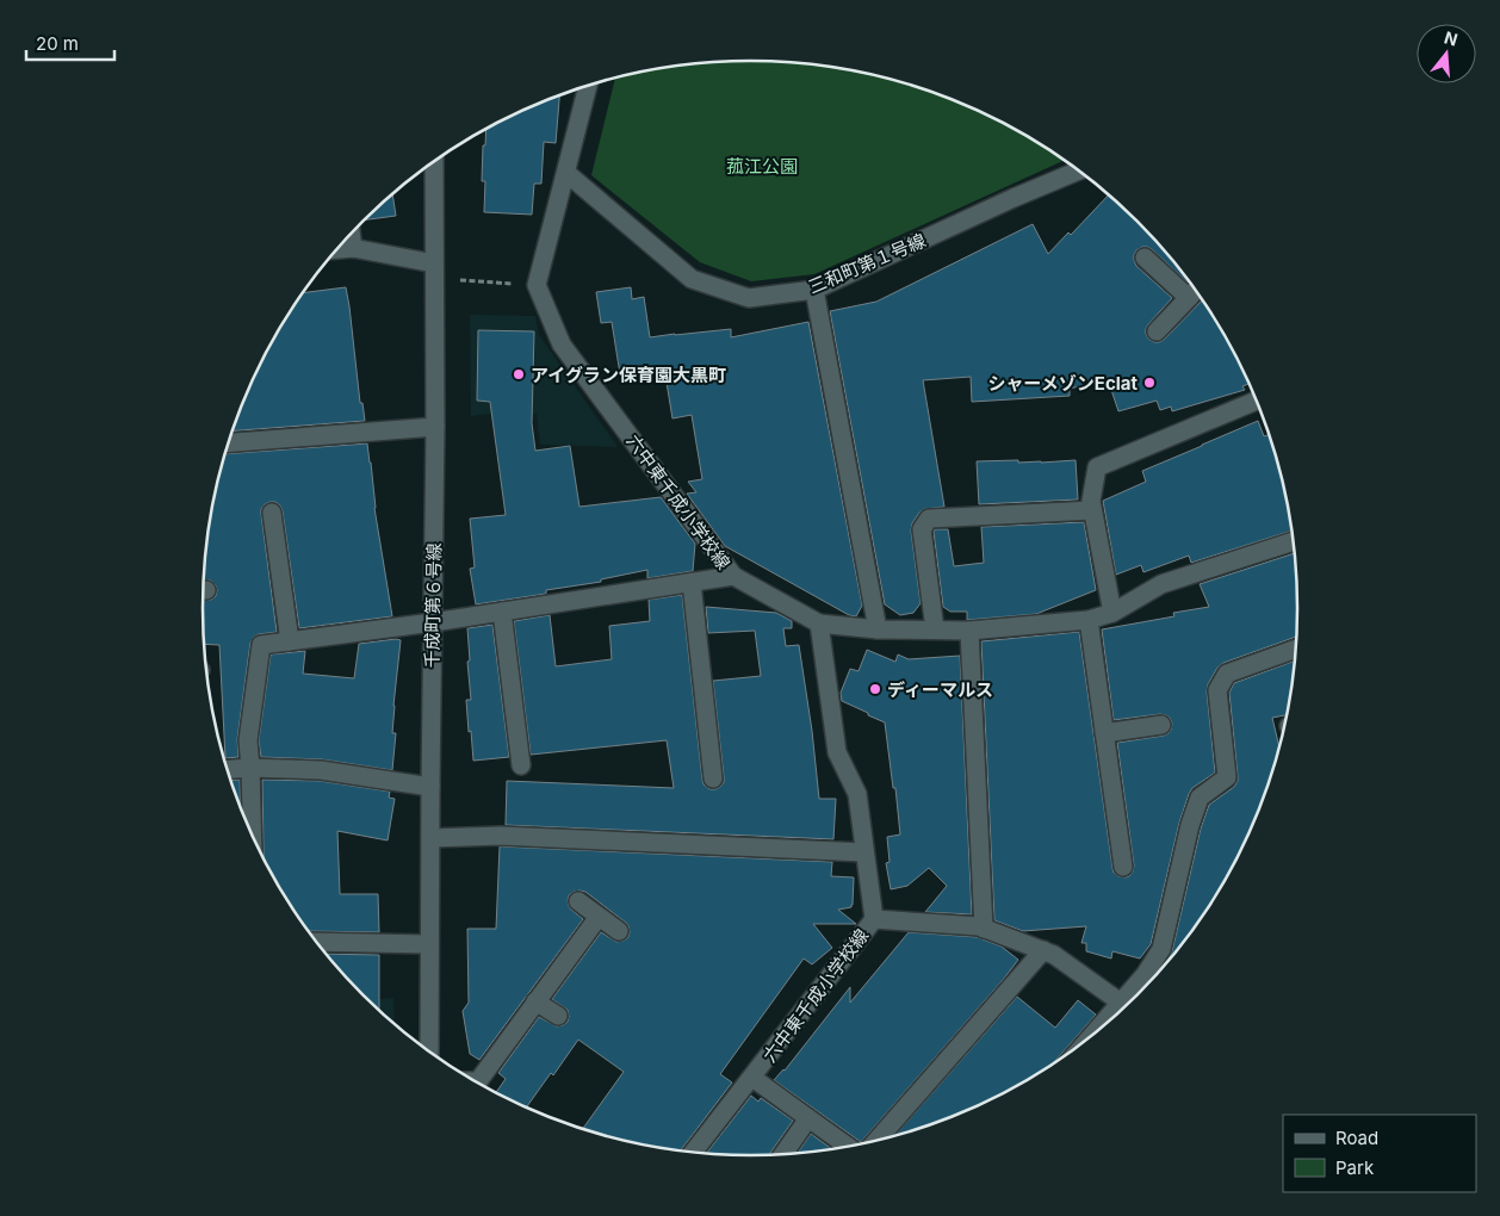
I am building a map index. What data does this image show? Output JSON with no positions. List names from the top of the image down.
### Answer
{
  "streets": {
    "street": ["三和町第１号線", "六中東千成小学校線", "千成町第６号線"]
  },
  "parks": ["菰江公園"],
  "places": ["アイグラン保育園大黒町", "シャーメゾンEclat", "ディーマルス"],
  "legend": ["Road", "Park"],
  "scale_bar": "20 m",
  "north": "top"
}
